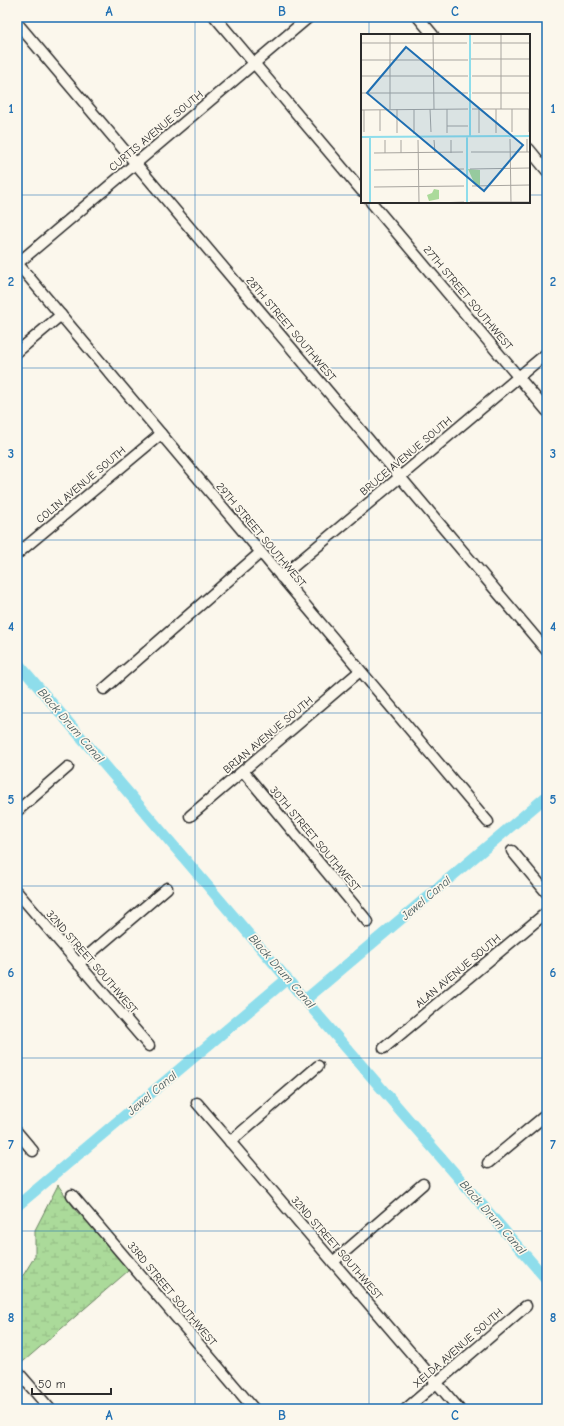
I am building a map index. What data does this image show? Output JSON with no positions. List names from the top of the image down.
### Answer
{
  "streets": {
    "street": [
      "CURTIS AVENUE SOUTH",
      "27TH STREET SOUTHWEST",
      "28TH STREET SOUTHWEST",
      "BRUCE AVENUE SOUTH",
      "COLIN AVENUE SOUTH",
      "29TH STREET SOUTHWEST",
      "BRIAN AVENUE SOUTH",
      "30TH STREET SOUTHWEST",
      "32ND STREET SOUTHWEST",
      "ALAN AVENUE SOUTH",
      "33RD STREET SOUTHWEST",
      "XELDA AVENUE SOUTH"
    ]
  },
  "crossings": [
    ["CURTIS AVENUE SOUTH", "28TH STREET SOUTHWEST"],
    ["CURTIS AVENUE SOUTH", "29TH STREET SOUTHWEST"],
    ["27TH STREET SOUTHWEST", "BRUCE AVENUE SOUTH"],
    ["28TH STREET SOUTHWEST", "BRUCE AVENUE SOUTH"],
    ["BRUCE AVENUE SOUTH", "29TH STREET SOUTHWEST"],
    ["COLIN AVENUE SOUTH", "29TH STREET SOUTHWEST"],
    ["29TH STREET SOUTHWEST", "BRIAN AVENUE SOUTH"],
    ["BRIAN AVENUE SOUTH", "30TH STREET SOUTHWEST"],
    ["32ND STREET SOUTHWEST", "XELDA AVENUE SOUTH"]
  ],
  "water": ["Black Drum Canal", "Jewel Canal"],
  "scale_bar": "50 m",
  "grid": {
    "columns": ["A", "B", "C"],
    "rows": [
      "1",
      "2",
      "3",
      "4",
      "5",
      "6",
      "7",
      "8"
    ]
  }
}
